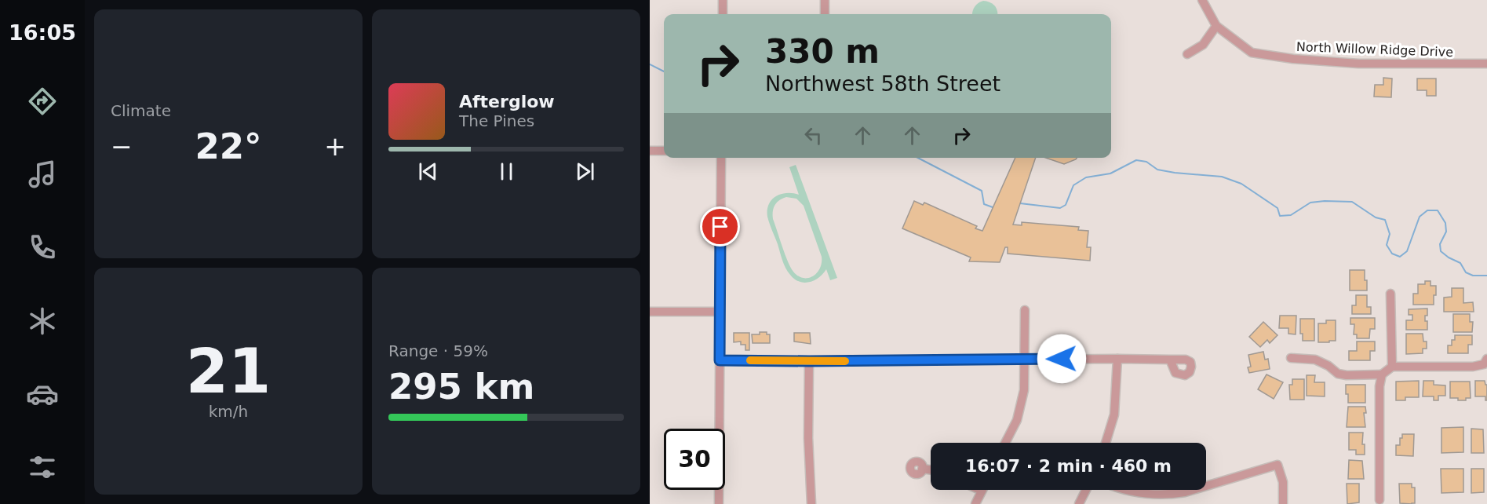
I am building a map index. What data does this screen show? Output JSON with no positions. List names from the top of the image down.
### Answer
{
  "streets": {
    "street": ["North Willow Ridge Drive"]
  },
  "page": {
    "tabs": "16:05",
    "tile": [
      "Climate",
      ["21", "km/h"],
      ["Range · 59%", "295 km"]
    ],
    "turn": ["330 m", "Northwest 58th Street"],
    "song": ["Afterglow", "The Pines"],
    "heat": ["−", "22°", "+"],
    "limit": "30",
    "trip": "16:07 · 2 min · 460 m"
  }
}
